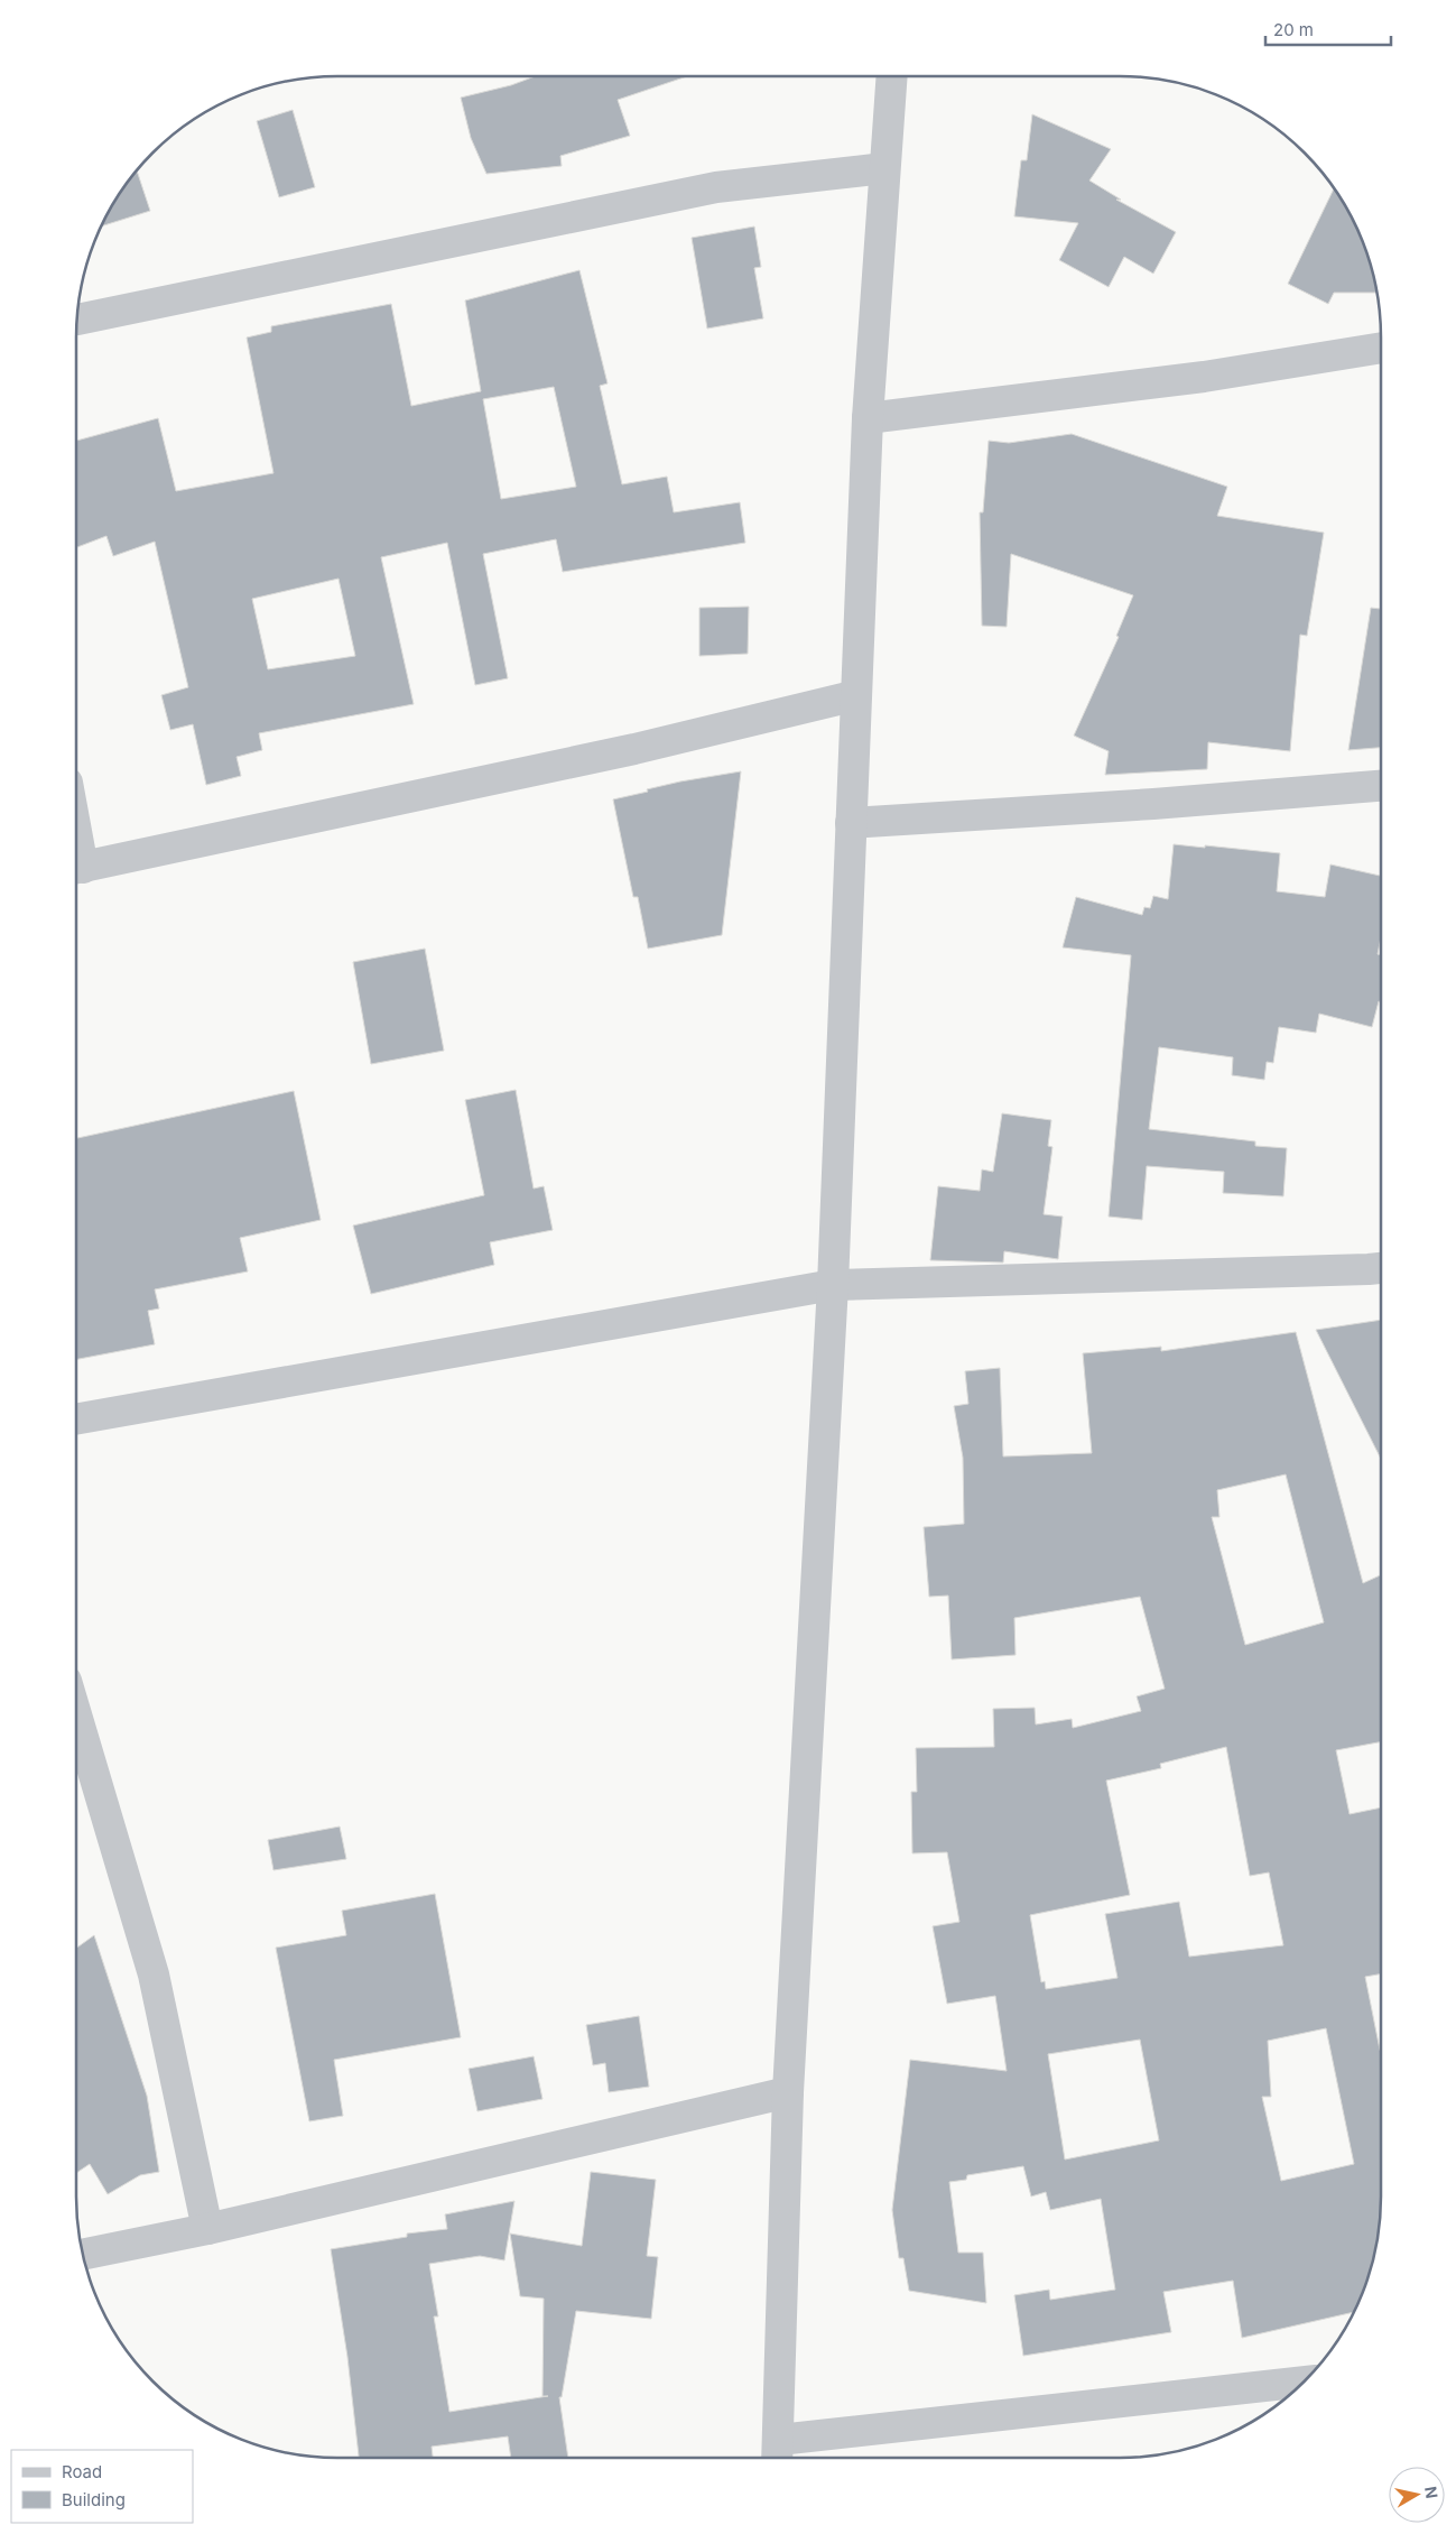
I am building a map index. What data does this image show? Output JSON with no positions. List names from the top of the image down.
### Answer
{
  "legend": ["Road", "Building"],
  "scale_bar": "20 m",
  "north": "right"
}
